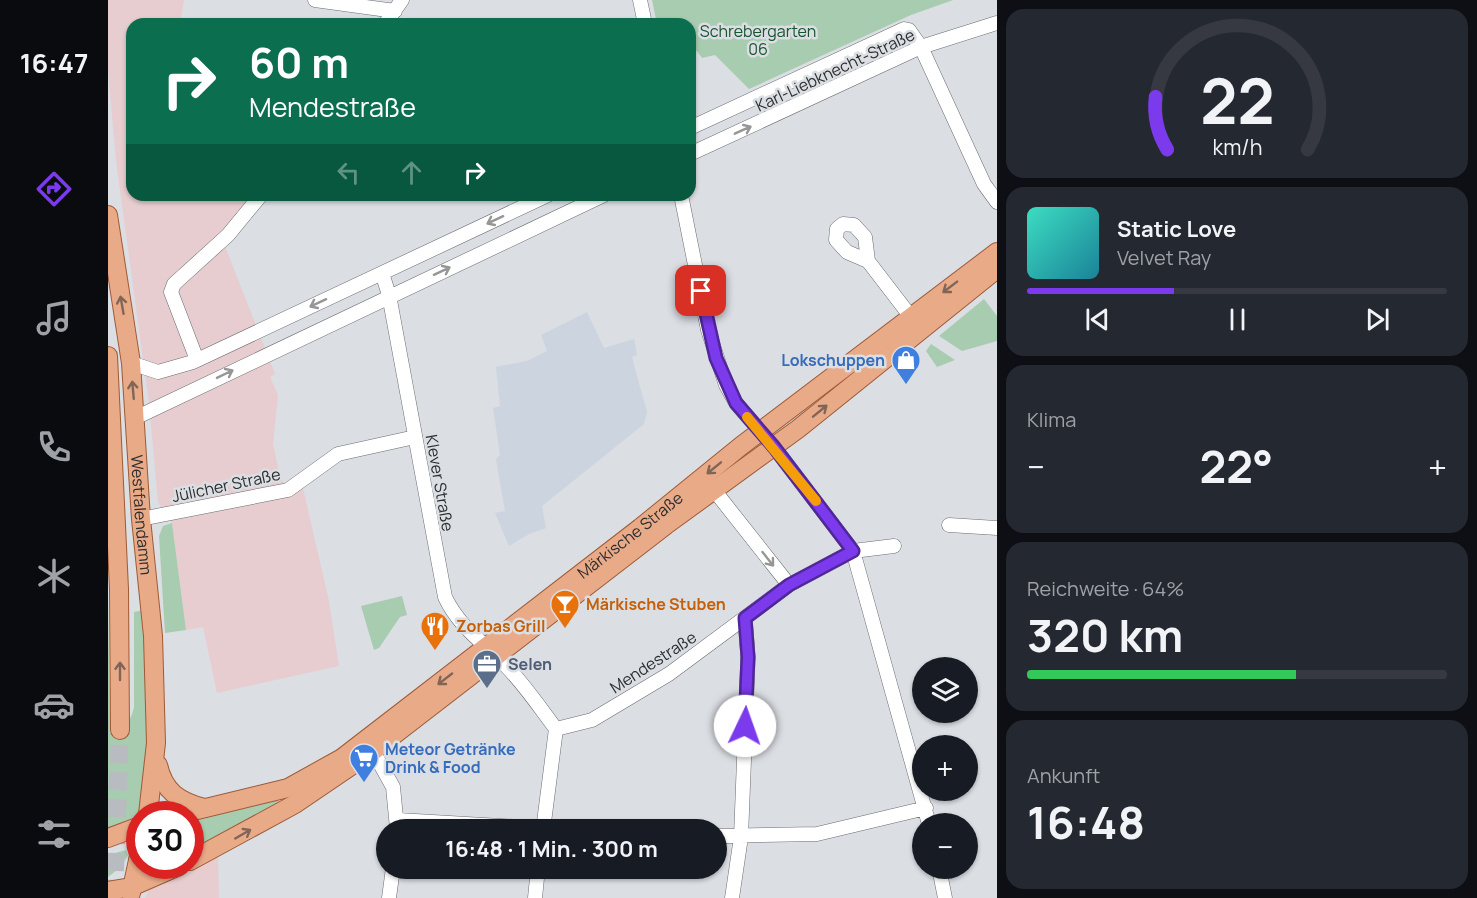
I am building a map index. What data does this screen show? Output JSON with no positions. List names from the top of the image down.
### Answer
{
  "streets": {
    "main road": ["Westfalendamm", "Märkische Straße"],
    "street": [
      "Karl-Liebknecht-Straße",
      "Klever Straße",
      "Jülicher Straße",
      "Mendestraße"
    ]
  },
  "crossings": [
    ["Klever Straße", "Jülicher Straße"],
    ["Klever Straße", "Märkische Straße"],
    ["Klever Straße", "Mendestraße"],
    ["Jülicher Straße", "Westfalendamm"]
  ],
  "parks": ["Schrebergarten 06"],
  "places": {
    "shop": ["Lokschuppen"],
    "bar": ["Märkische Stuben"],
    "restaurant": ["Zorbas Grill"],
    "office": ["Selen"],
    "supermarket": ["Meteor Getränke Drink & Food"]
  },
  "page": {
    "tabs": "16:47",
    "turn": ["60 m", "Mendestraße"],
    "song": ["Static Love", "Velvet Ray"],
    "tile": [
      "Klima",
      ["Reichweite · 64%", "320 km"],
      ["Ankunft", "16:48"]
    ],
    "heat": ["−", "22°", "+"],
    "map_buttons": ["+", "−"],
    "limit": "30",
    "trip": "16:48 · 1 Min. · 300 m",
    "gauge": ["22", "km/h"]
  }
}
